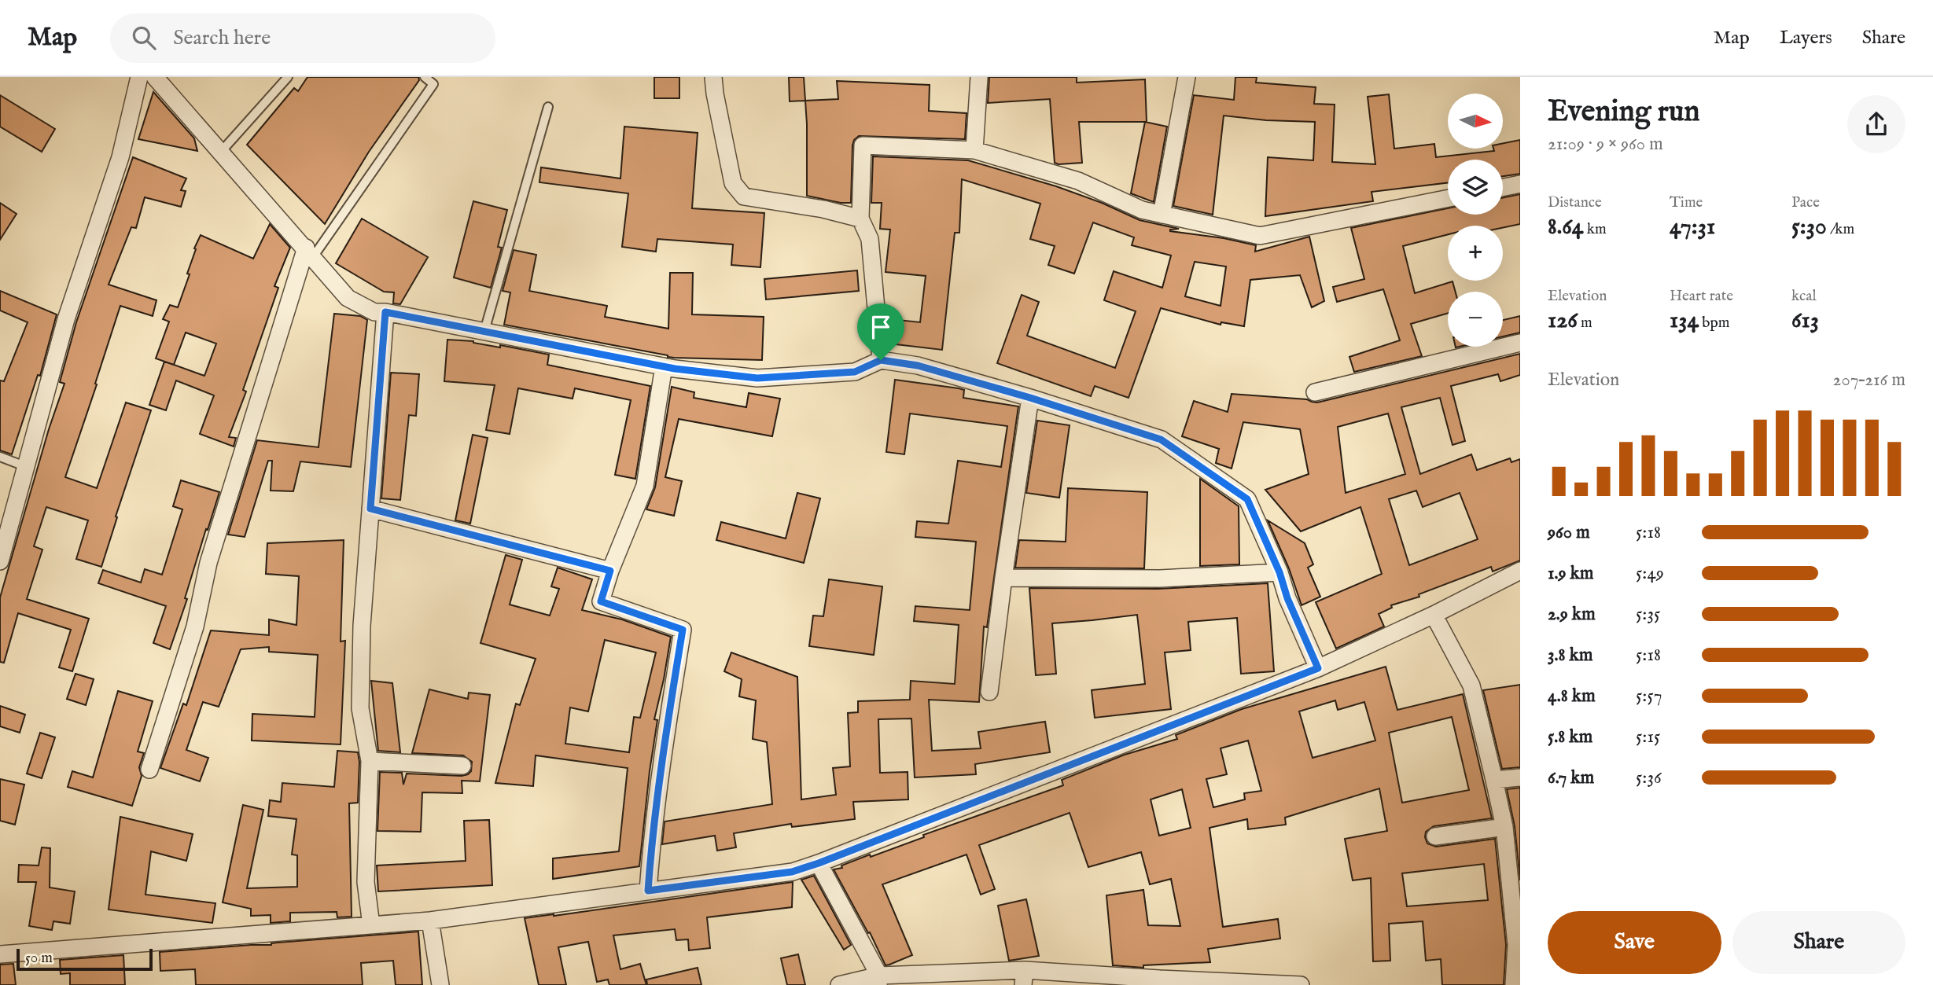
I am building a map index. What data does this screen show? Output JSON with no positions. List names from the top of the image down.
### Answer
{
  "scale_bar": "50 m",
  "north": "right",
  "page": {
    "header": "Map",
    "search": "Search here",
    "nav": ["Map", "Layers", "Share"],
    "heading": ["Evening run", "21:09 · 9 × 960 m"],
    "map_buttons": ["+", "−"],
    "stats": [
      ["Distance", "8.64 km"],
      ["Time", "47:31"],
      ["Pace", "5:30 /km"],
      ["Elevation", "126 m"],
      ["Heart rate", "134 bpm"],
      ["kcal", "613"]
    ],
    "chart": ["Elevation", "207–216 m"],
    "list": [
      {
        "name": "960 m",
        "note": "5:18"
      },
      {
        "name": "1.9 km",
        "note": "5:49"
      },
      {
        "name": "2.9 km",
        "note": "5:35"
      },
      {
        "name": "3.8 km",
        "note": "5:18"
      },
      {
        "name": "4.8 km",
        "note": "5:57"
      },
      {
        "name": "5.8 km",
        "note": "5:15"
      },
      {
        "name": "6.7 km",
        "note": "5:36"
      }
    ],
    "buttons": ["Save", "Share"],
    "scale": "50 m"
  }
}
